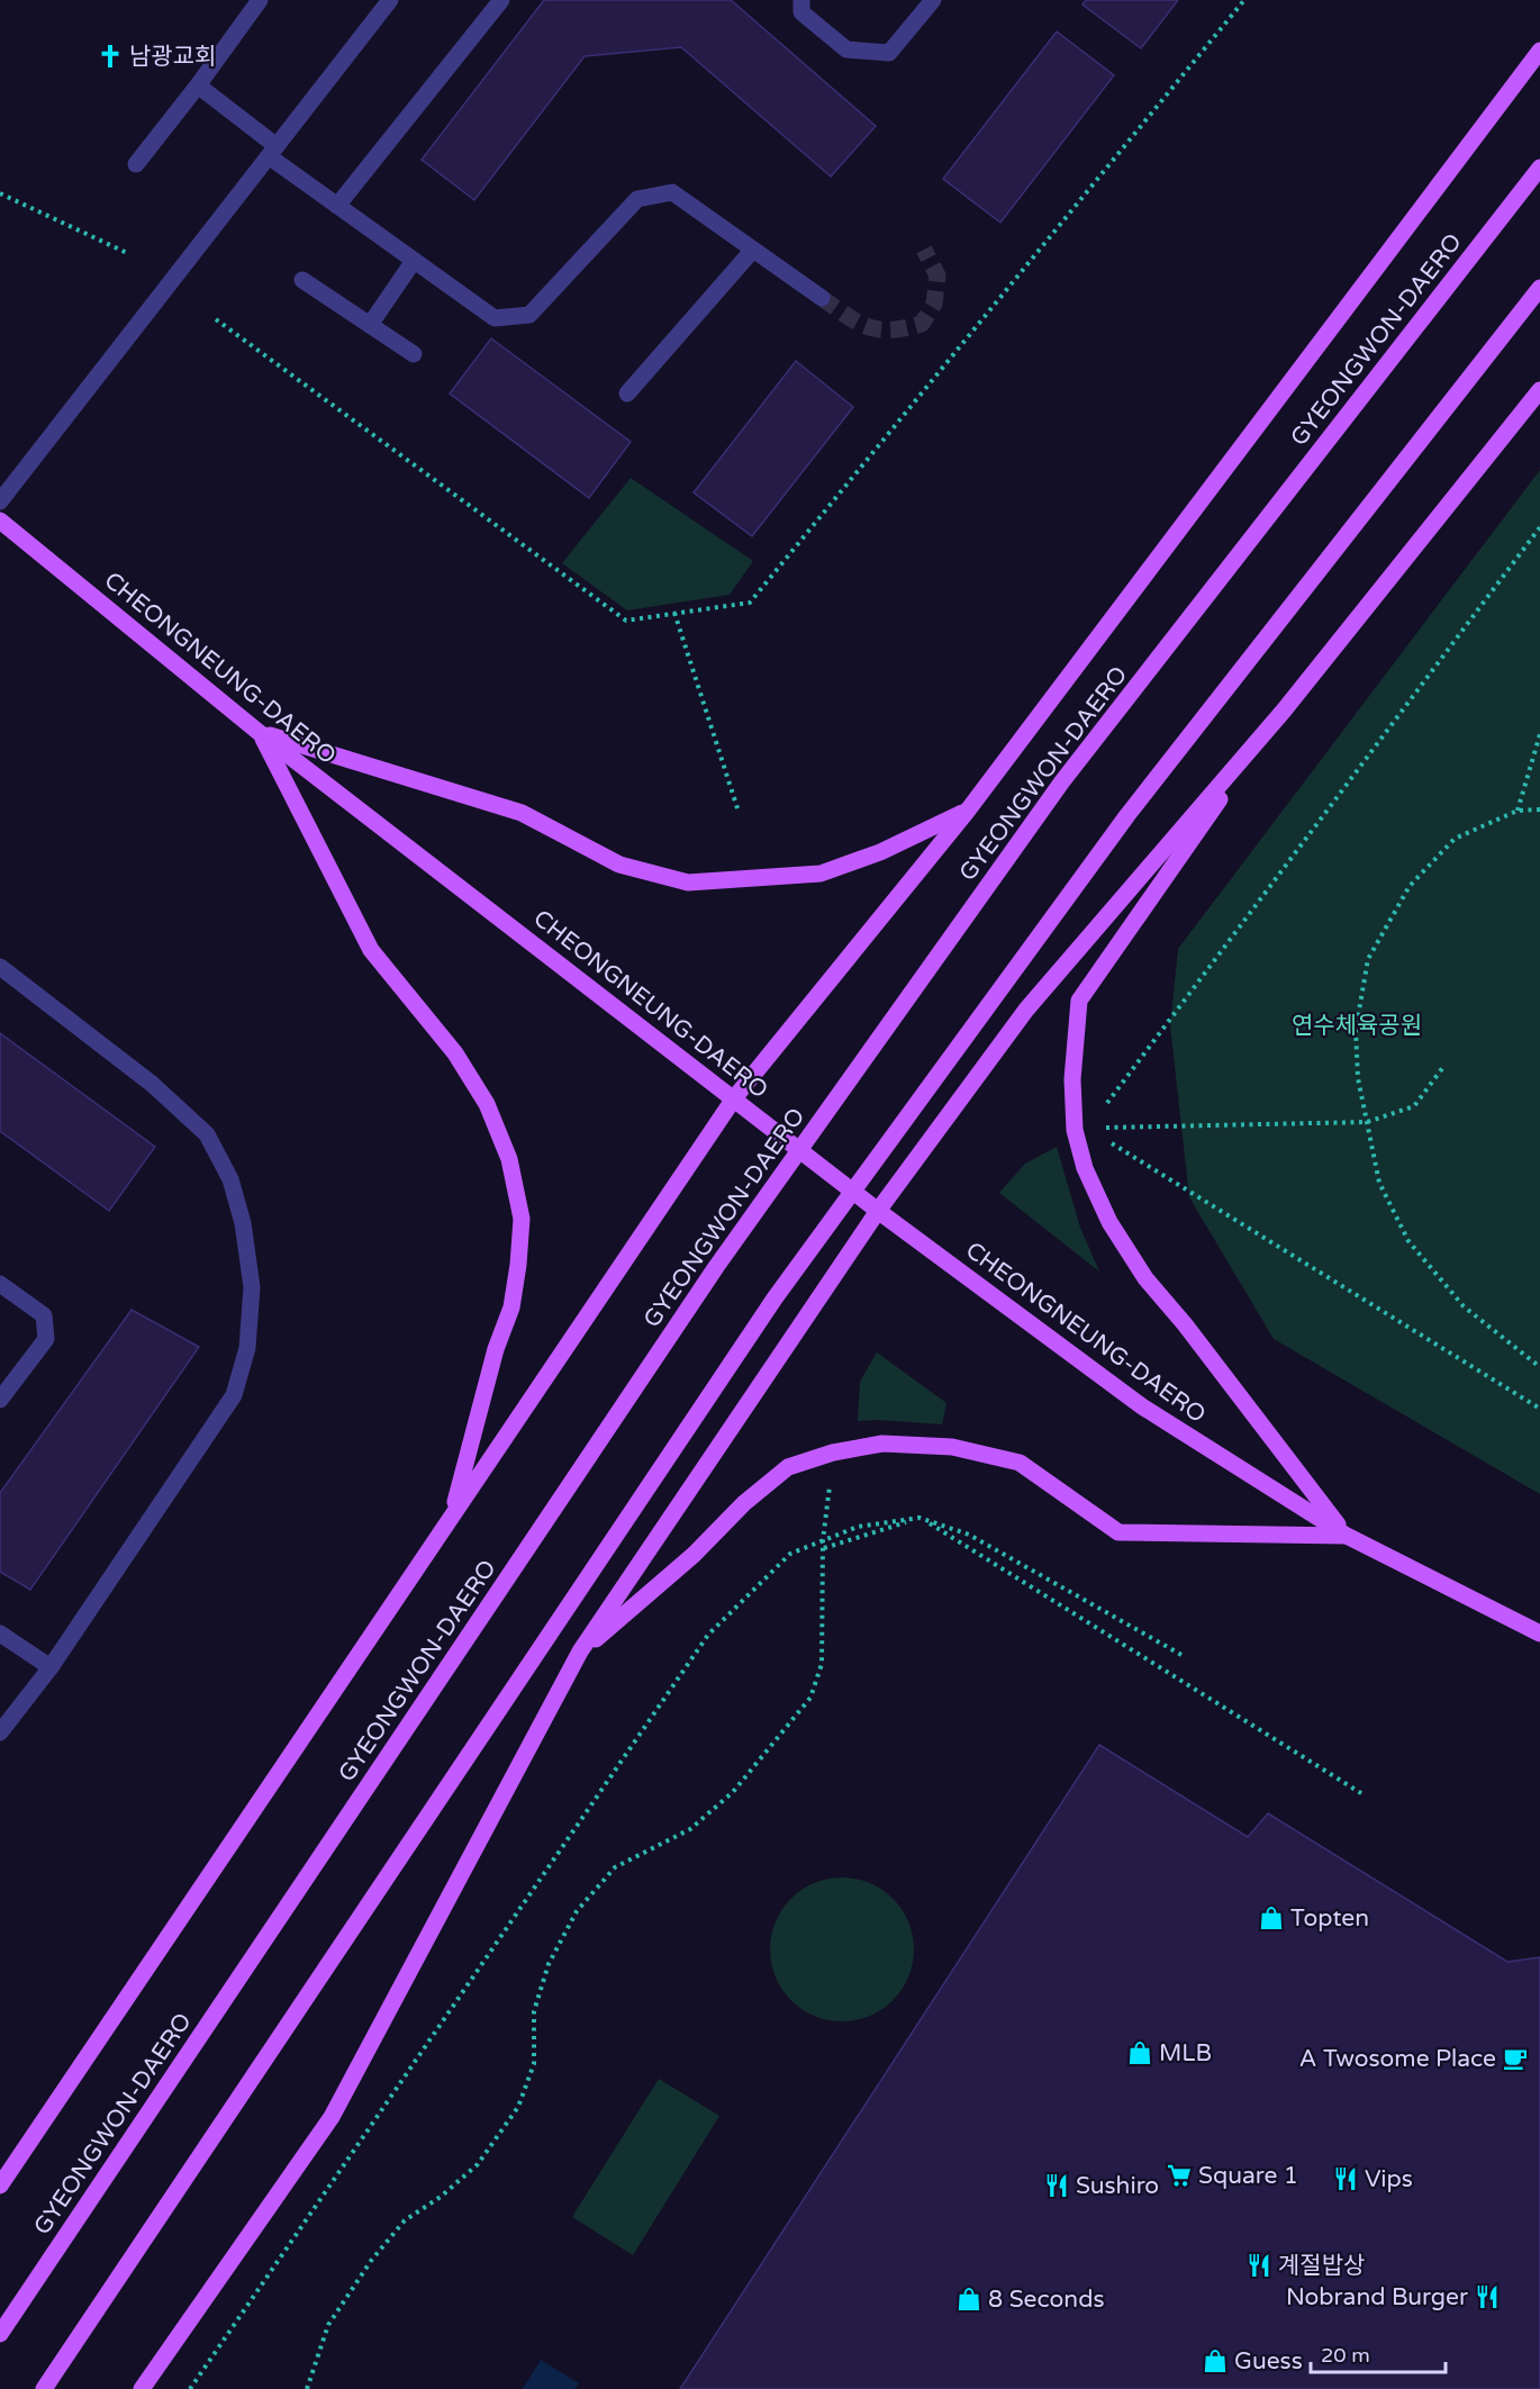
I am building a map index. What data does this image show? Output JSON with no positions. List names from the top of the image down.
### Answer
{
  "streets": {
    "main road": ["GYEONGWON-DAERO", "CHEONGNEUNG-DAERO"]
  },
  "parks": ["연수체육공원"],
  "places": {
    "church": ["남광교회"],
    "shop": [
      "Topten",
      "MLB",
      "8 Seconds",
      "Guess"
    ],
    "cafe": ["A Twosome Place"],
    "supermarket": ["Square 1"],
    "restaurant": [
      "Vips",
      "Sushiro",
      "계절밥상",
      "Nobrand Burger"
    ]
  },
  "scale_bar": "20 m"
}
